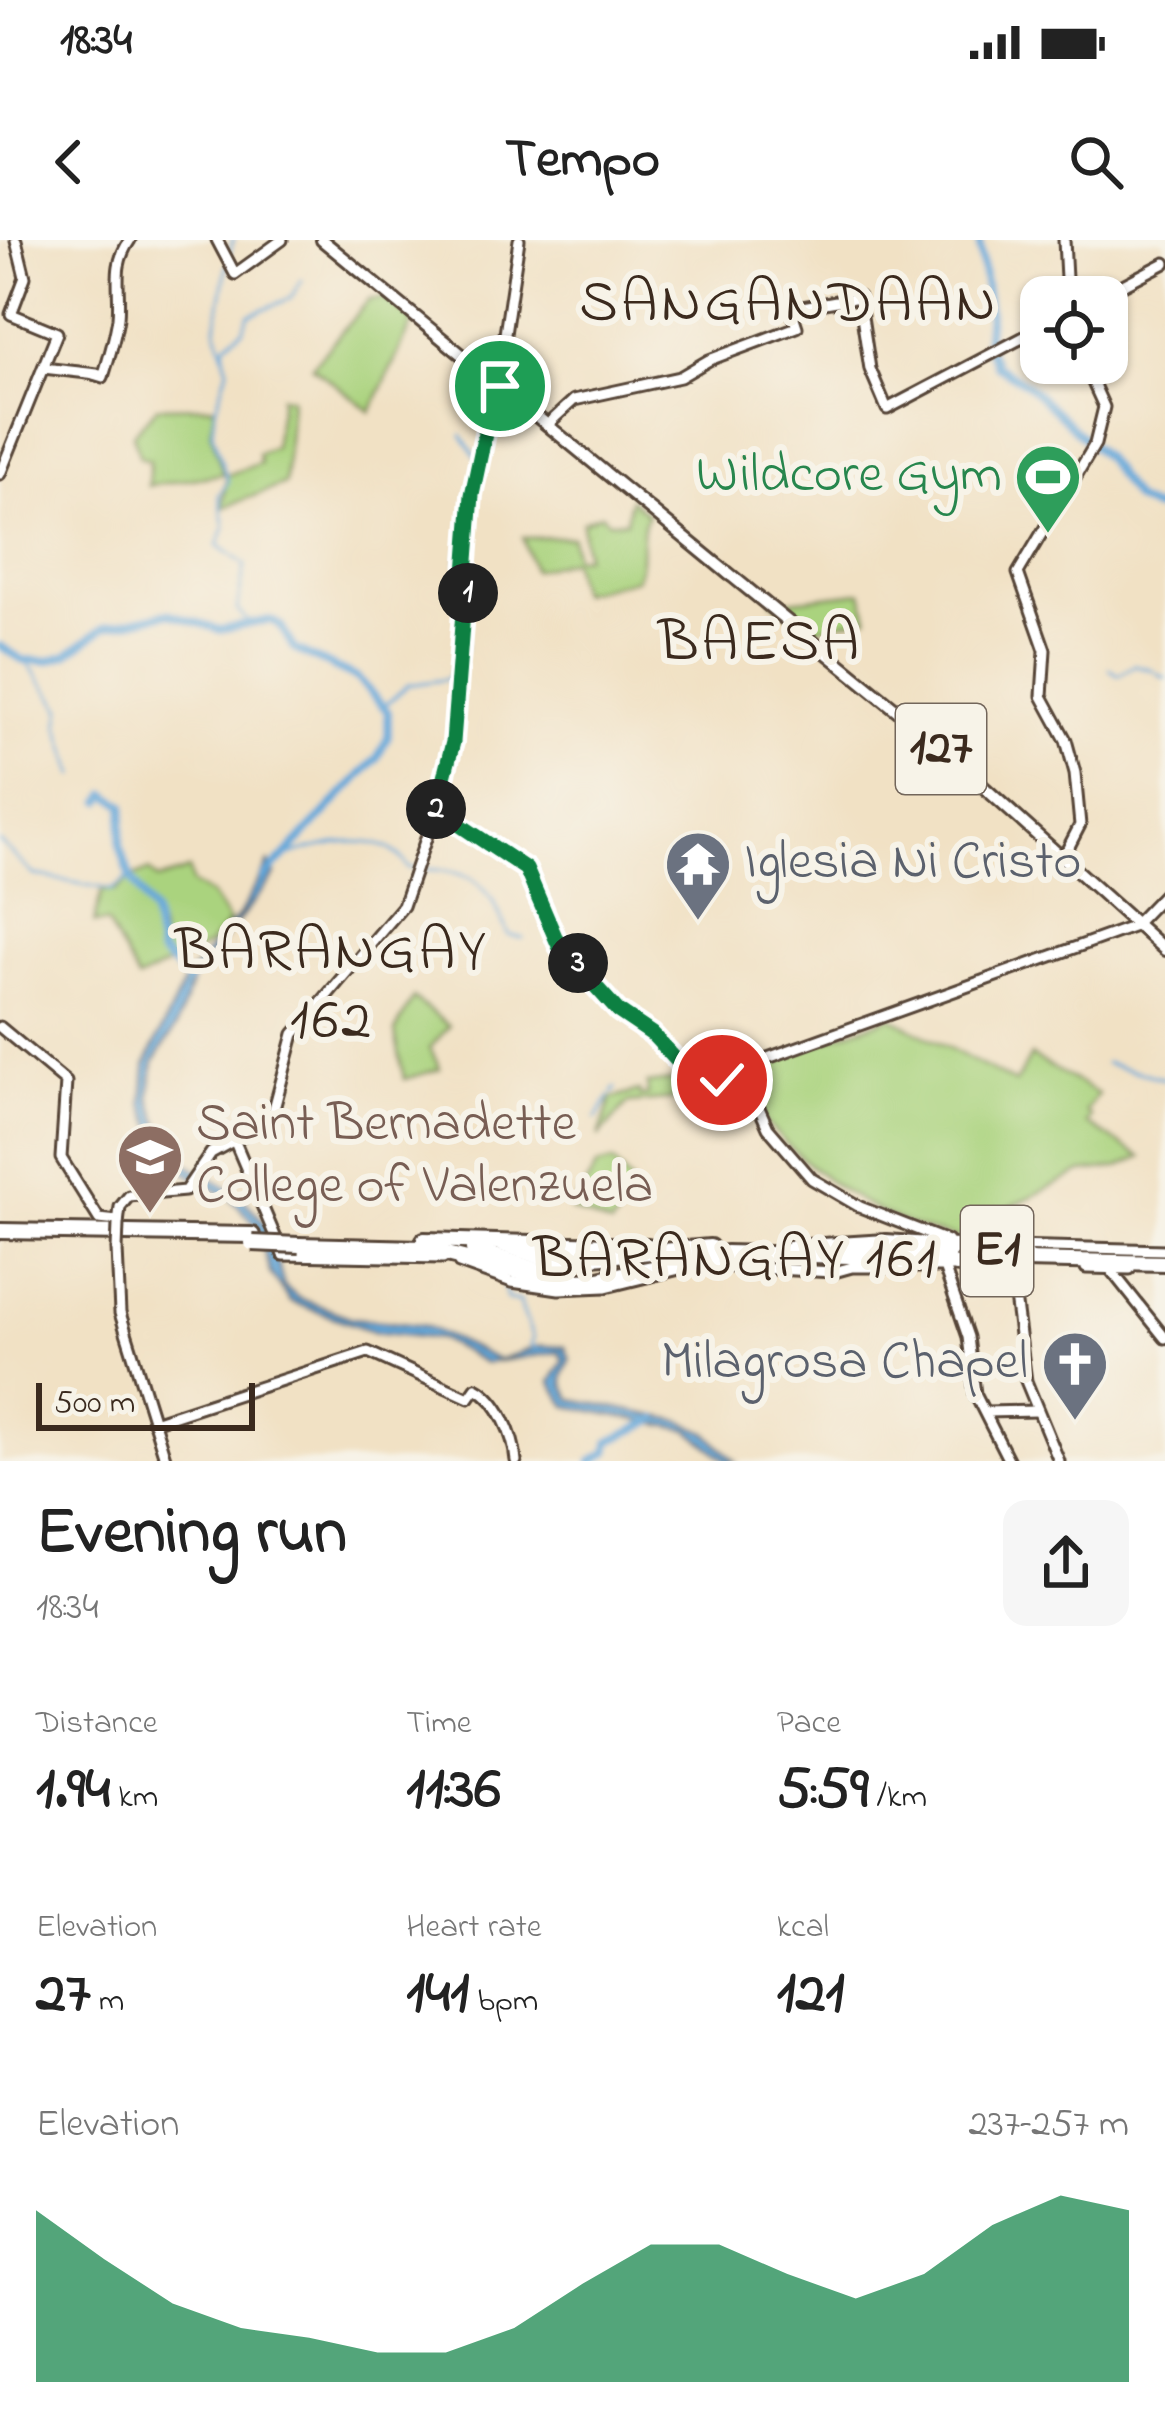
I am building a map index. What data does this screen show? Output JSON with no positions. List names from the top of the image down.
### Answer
{
  "streets": {
    "highway": ["E1"],
    "main road": ["127"]
  },
  "districts": [
    "SANGANDAAN",
    "BAESA",
    "BARANGAY 162",
    "BARANGAY 161"
  ],
  "places": {
    "sports": ["Wildcore Gym"],
    "temple": ["Iglesia Ni Cristo"],
    "school or university": ["Saint Bernadette College of Valenzuela"],
    "church": ["Milagrosa Chapel"]
  },
  "scale_bar": "500 m",
  "page": {
    "status": "18:34",
    "header": "Tempo",
    "pins": ["1", "2", "3"],
    "scale": "500 m",
    "heading": ["Evening run", "18:34"],
    "stats": [
      ["Distance", "1.94 km"],
      ["Time", "11:36"],
      ["Pace", "5:59 /km"],
      ["Elevation", "27 m"],
      ["Heart rate", "141 bpm"],
      ["kcal", "121"]
    ],
    "chart": ["Elevation", "237–257 m"]
  }
}
